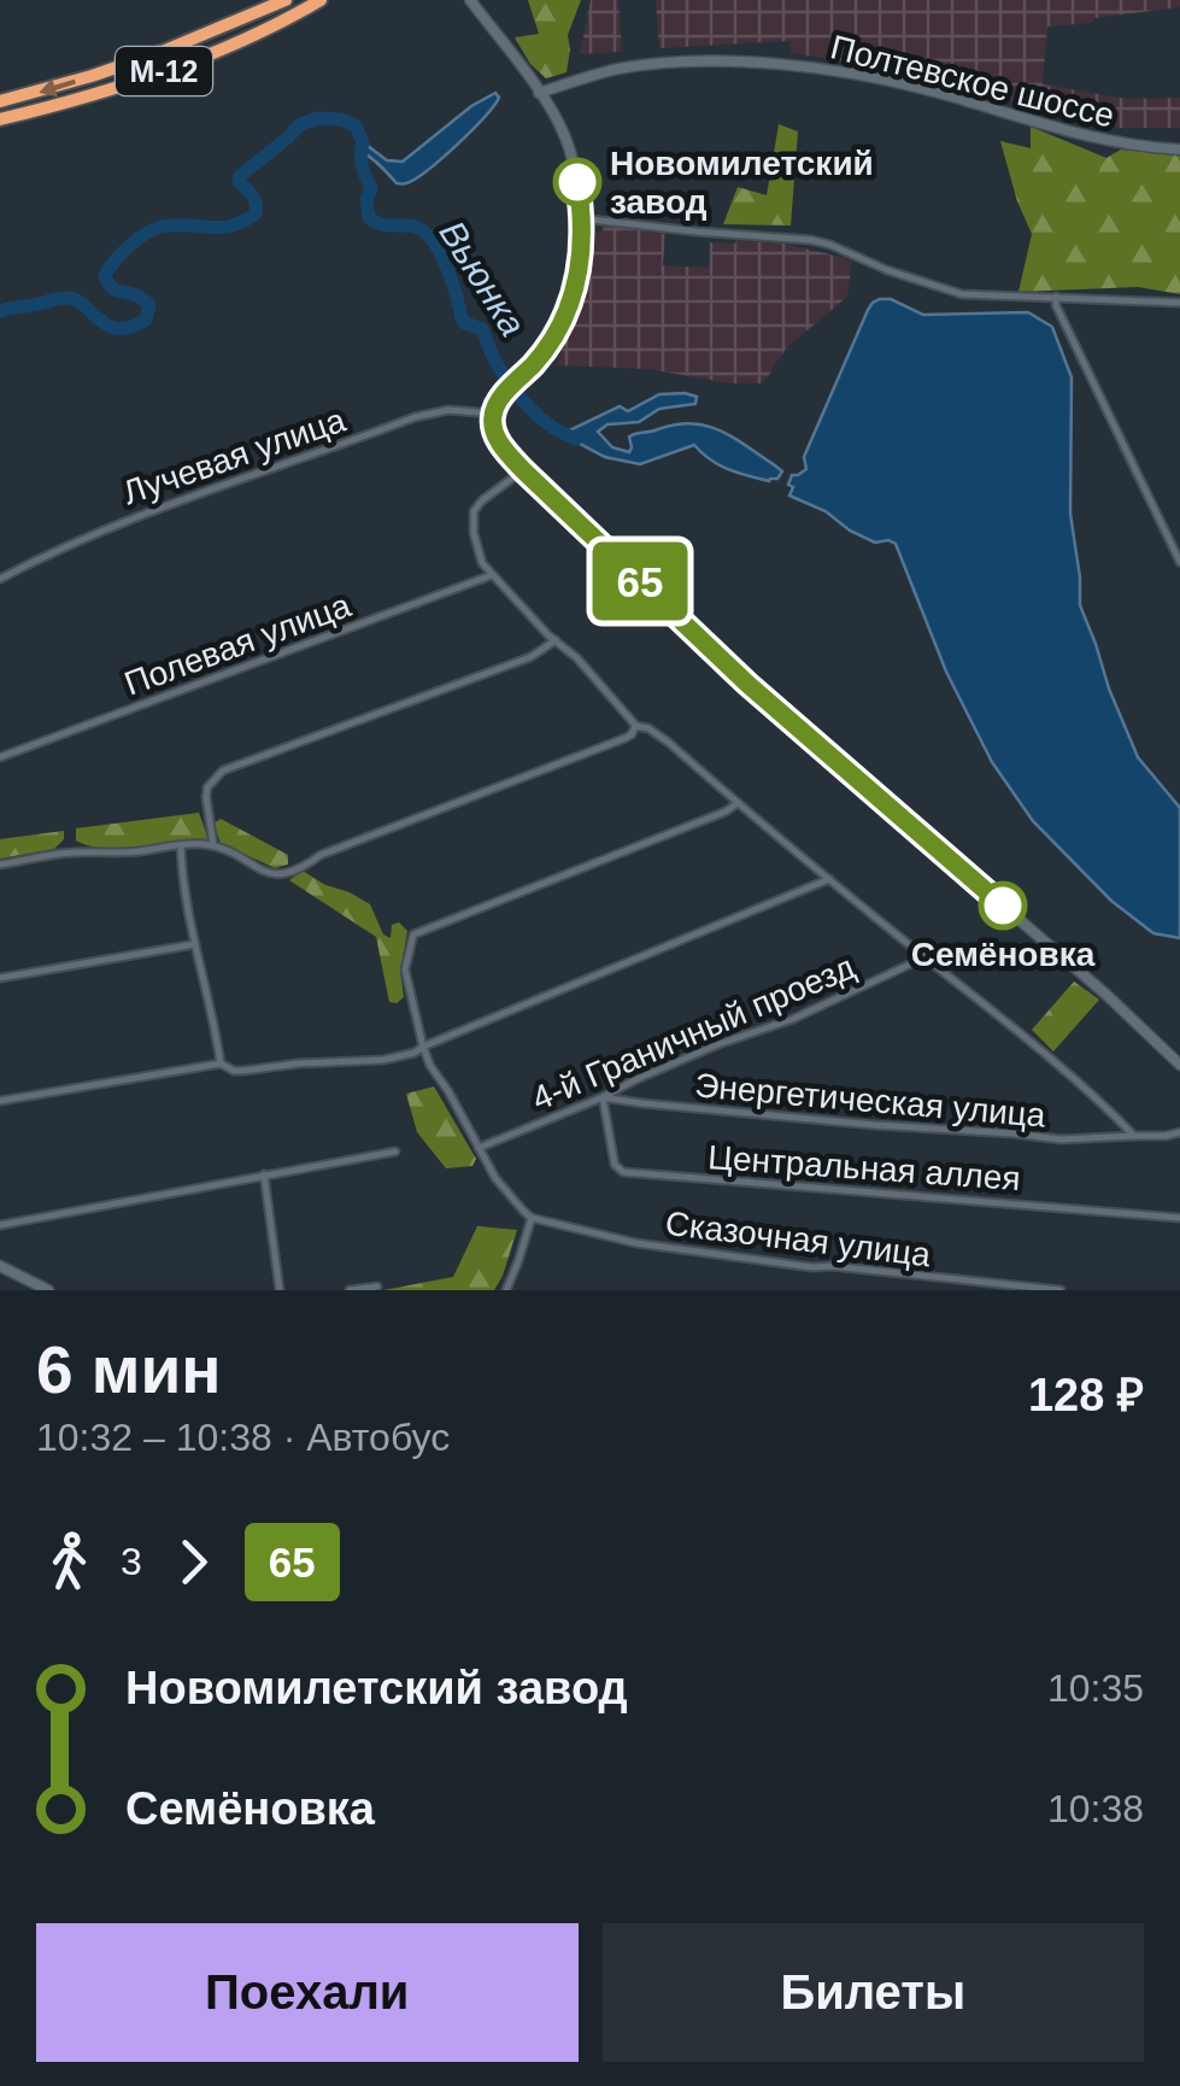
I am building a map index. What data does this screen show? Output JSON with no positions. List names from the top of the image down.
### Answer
{
  "streets": {
    "highway": ["М-12"],
    "main road": ["Полтевское шоссе"],
    "street": [
      "Лучевая улица",
      "Полевая улица",
      "4-й Граничный проезд",
      "Энергетическая улица",
      "Центральная аллея",
      "Сказочная улица"
    ]
  },
  "crossings": [
    ["4-й Граничный проезд", "Энергетическая улица"],
    ["4-й Граничный проезд", "Центральная аллея"],
    ["Энергетическая улица", "Центральная аллея"]
  ],
  "water": ["Вьюнка"],
  "places": ["Новомилетский завод", "Семёновка"],
  "lines": ["bus line 65"],
  "page": {
    "on_map": "65",
    "heading": ["6 мин", "10:32 – 10:38 · Автобус", "128 ₽"],
    "legs": ["3", "65"],
    "list": [
      {
        "name": "Новомилетский завод",
        "value": "10:35"
      },
      {
        "name": "Семёновка",
        "value": "10:38"
      }
    ],
    "buttons": ["Поехали", "Билеты"]
  }
}
